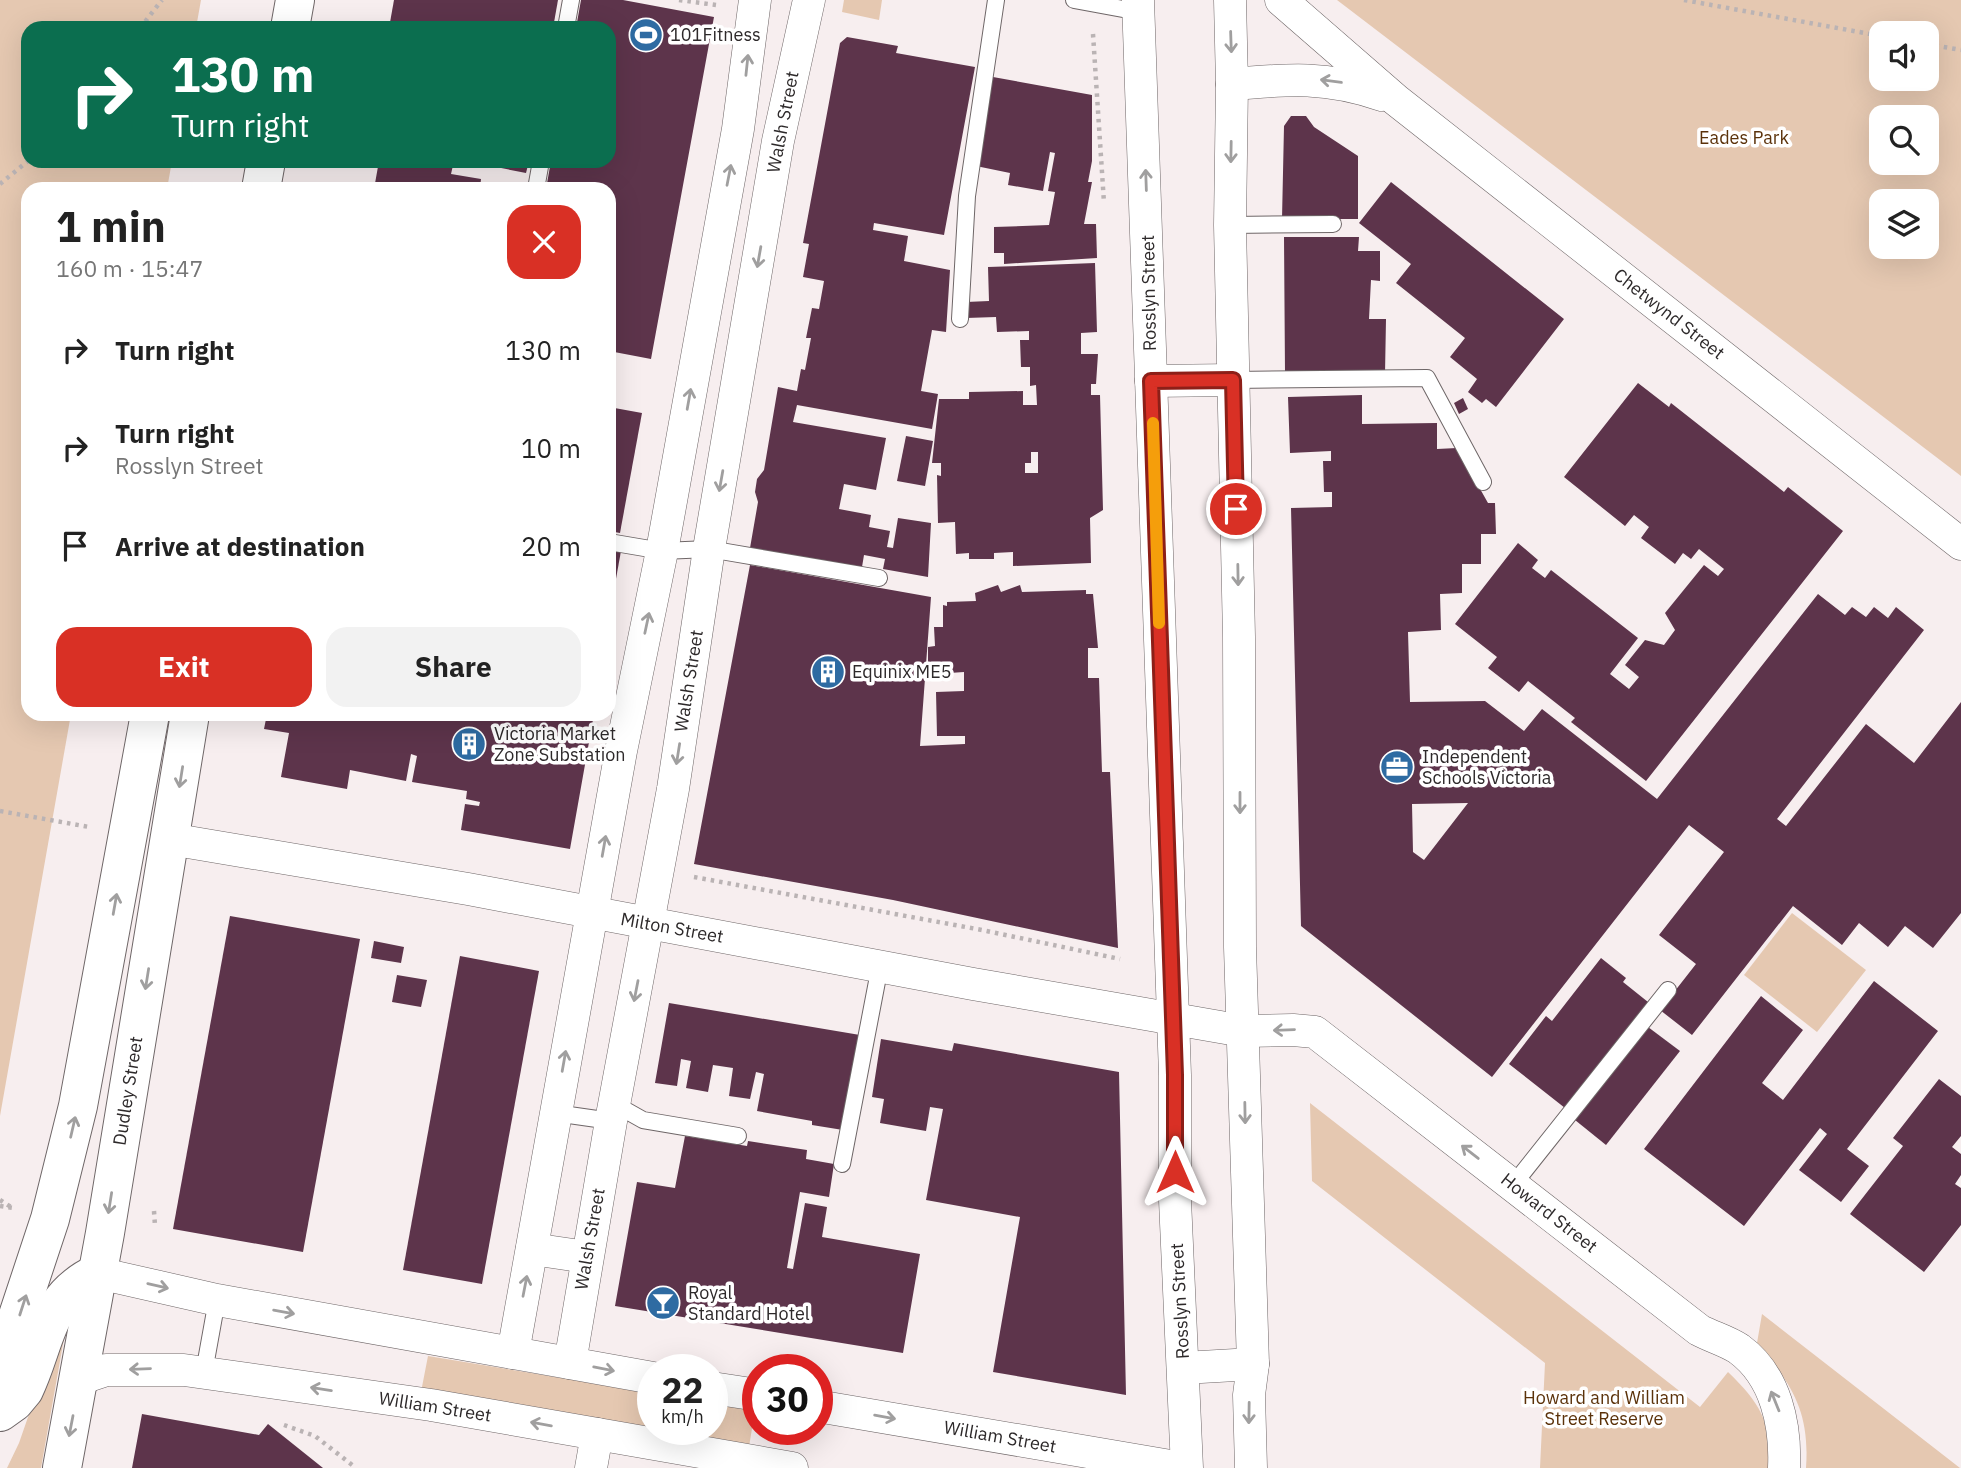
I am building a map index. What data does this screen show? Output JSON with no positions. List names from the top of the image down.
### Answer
{
  "streets": {
    "main road": ["Dudley Street"],
    "street": [
      "Walsh Street",
      "Rosslyn Street",
      "Chetwynd Street",
      "Milton Street",
      "Howard Street",
      "William Street"
    ]
  },
  "crossings": [
    ["Walsh Street", "Milton Street"],
    ["Rosslyn Street", "Milton Street"],
    ["Rosslyn Street", "Howard Street"],
    ["Rosslyn Street", "William Street"],
    ["Milton Street", "Dudley Street"],
    ["Milton Street", "Howard Street"],
    ["Dudley Street", "William Street"]
  ],
  "one_way": ["Howard Street"],
  "parks": ["Eades Park", "Howard and William Street Reserve"],
  "places": {
    "sports": ["101Fitness"],
    "building": ["Equinix ME5", "Victoria Market Zone Substation"],
    "office": ["Independent Schools Victoria"],
    "bar": ["Royal Standard Hotel"]
  },
  "page": {
    "turn": ["130 m", "Turn right"],
    "heading": ["1 min", "160 m · 15:47"],
    "list": [
      {
        "name": "Turn right",
        "value": "130 m"
      },
      {
        "name": "Turn right",
        "note": "Rosslyn Street",
        "value": "10 m"
      },
      {
        "name": "Arrive at destination",
        "value": "20 m"
      }
    ],
    "buttons": ["Exit", "Share"],
    "speed": "22 km/h",
    "limit": "30"
  }
}
